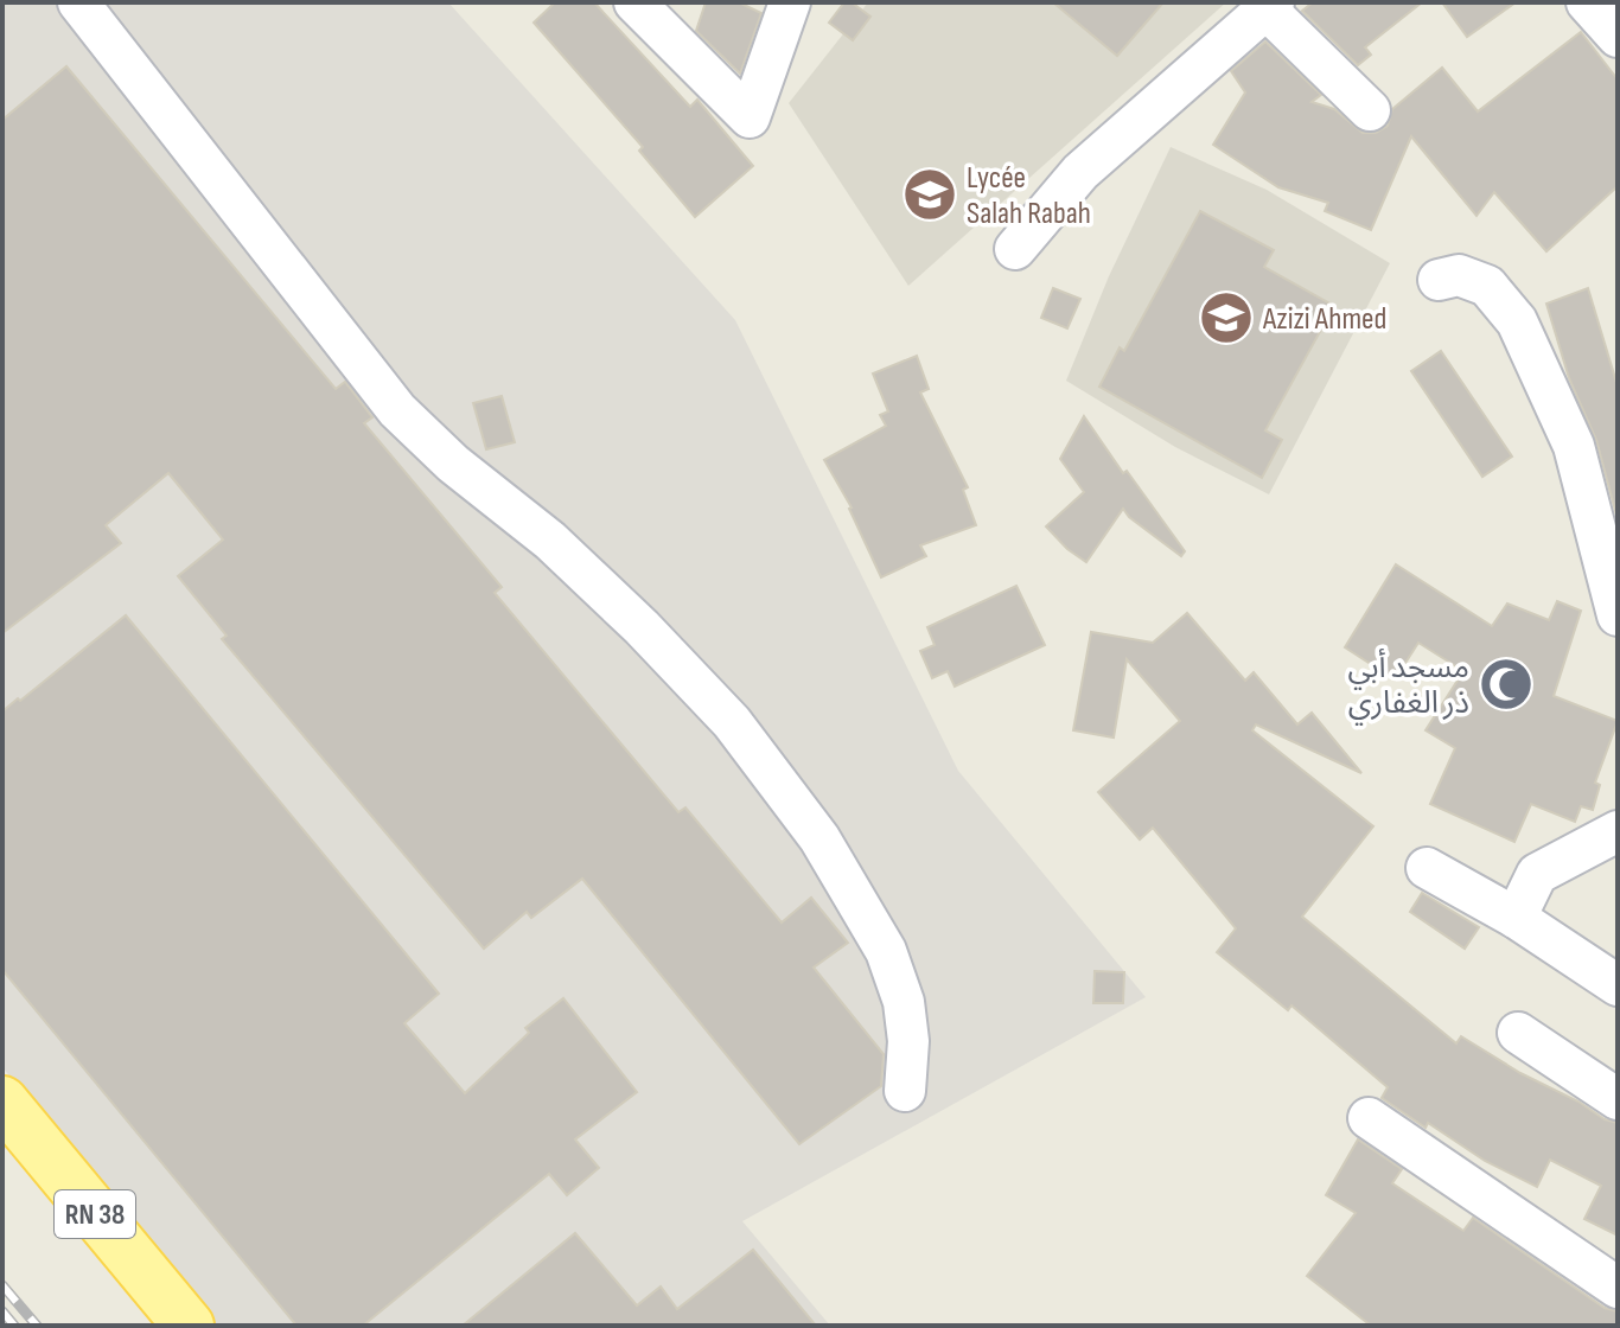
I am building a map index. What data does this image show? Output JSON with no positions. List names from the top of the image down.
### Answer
{
  "streets": {
    "main road": ["RN 38"]
  },
  "places": {
    "school or university": ["Lycée Salah Rabah", "Azizi Ahmed"],
    "mosque": ["مسجد أبي ذر الغفاري"]
  }
}
